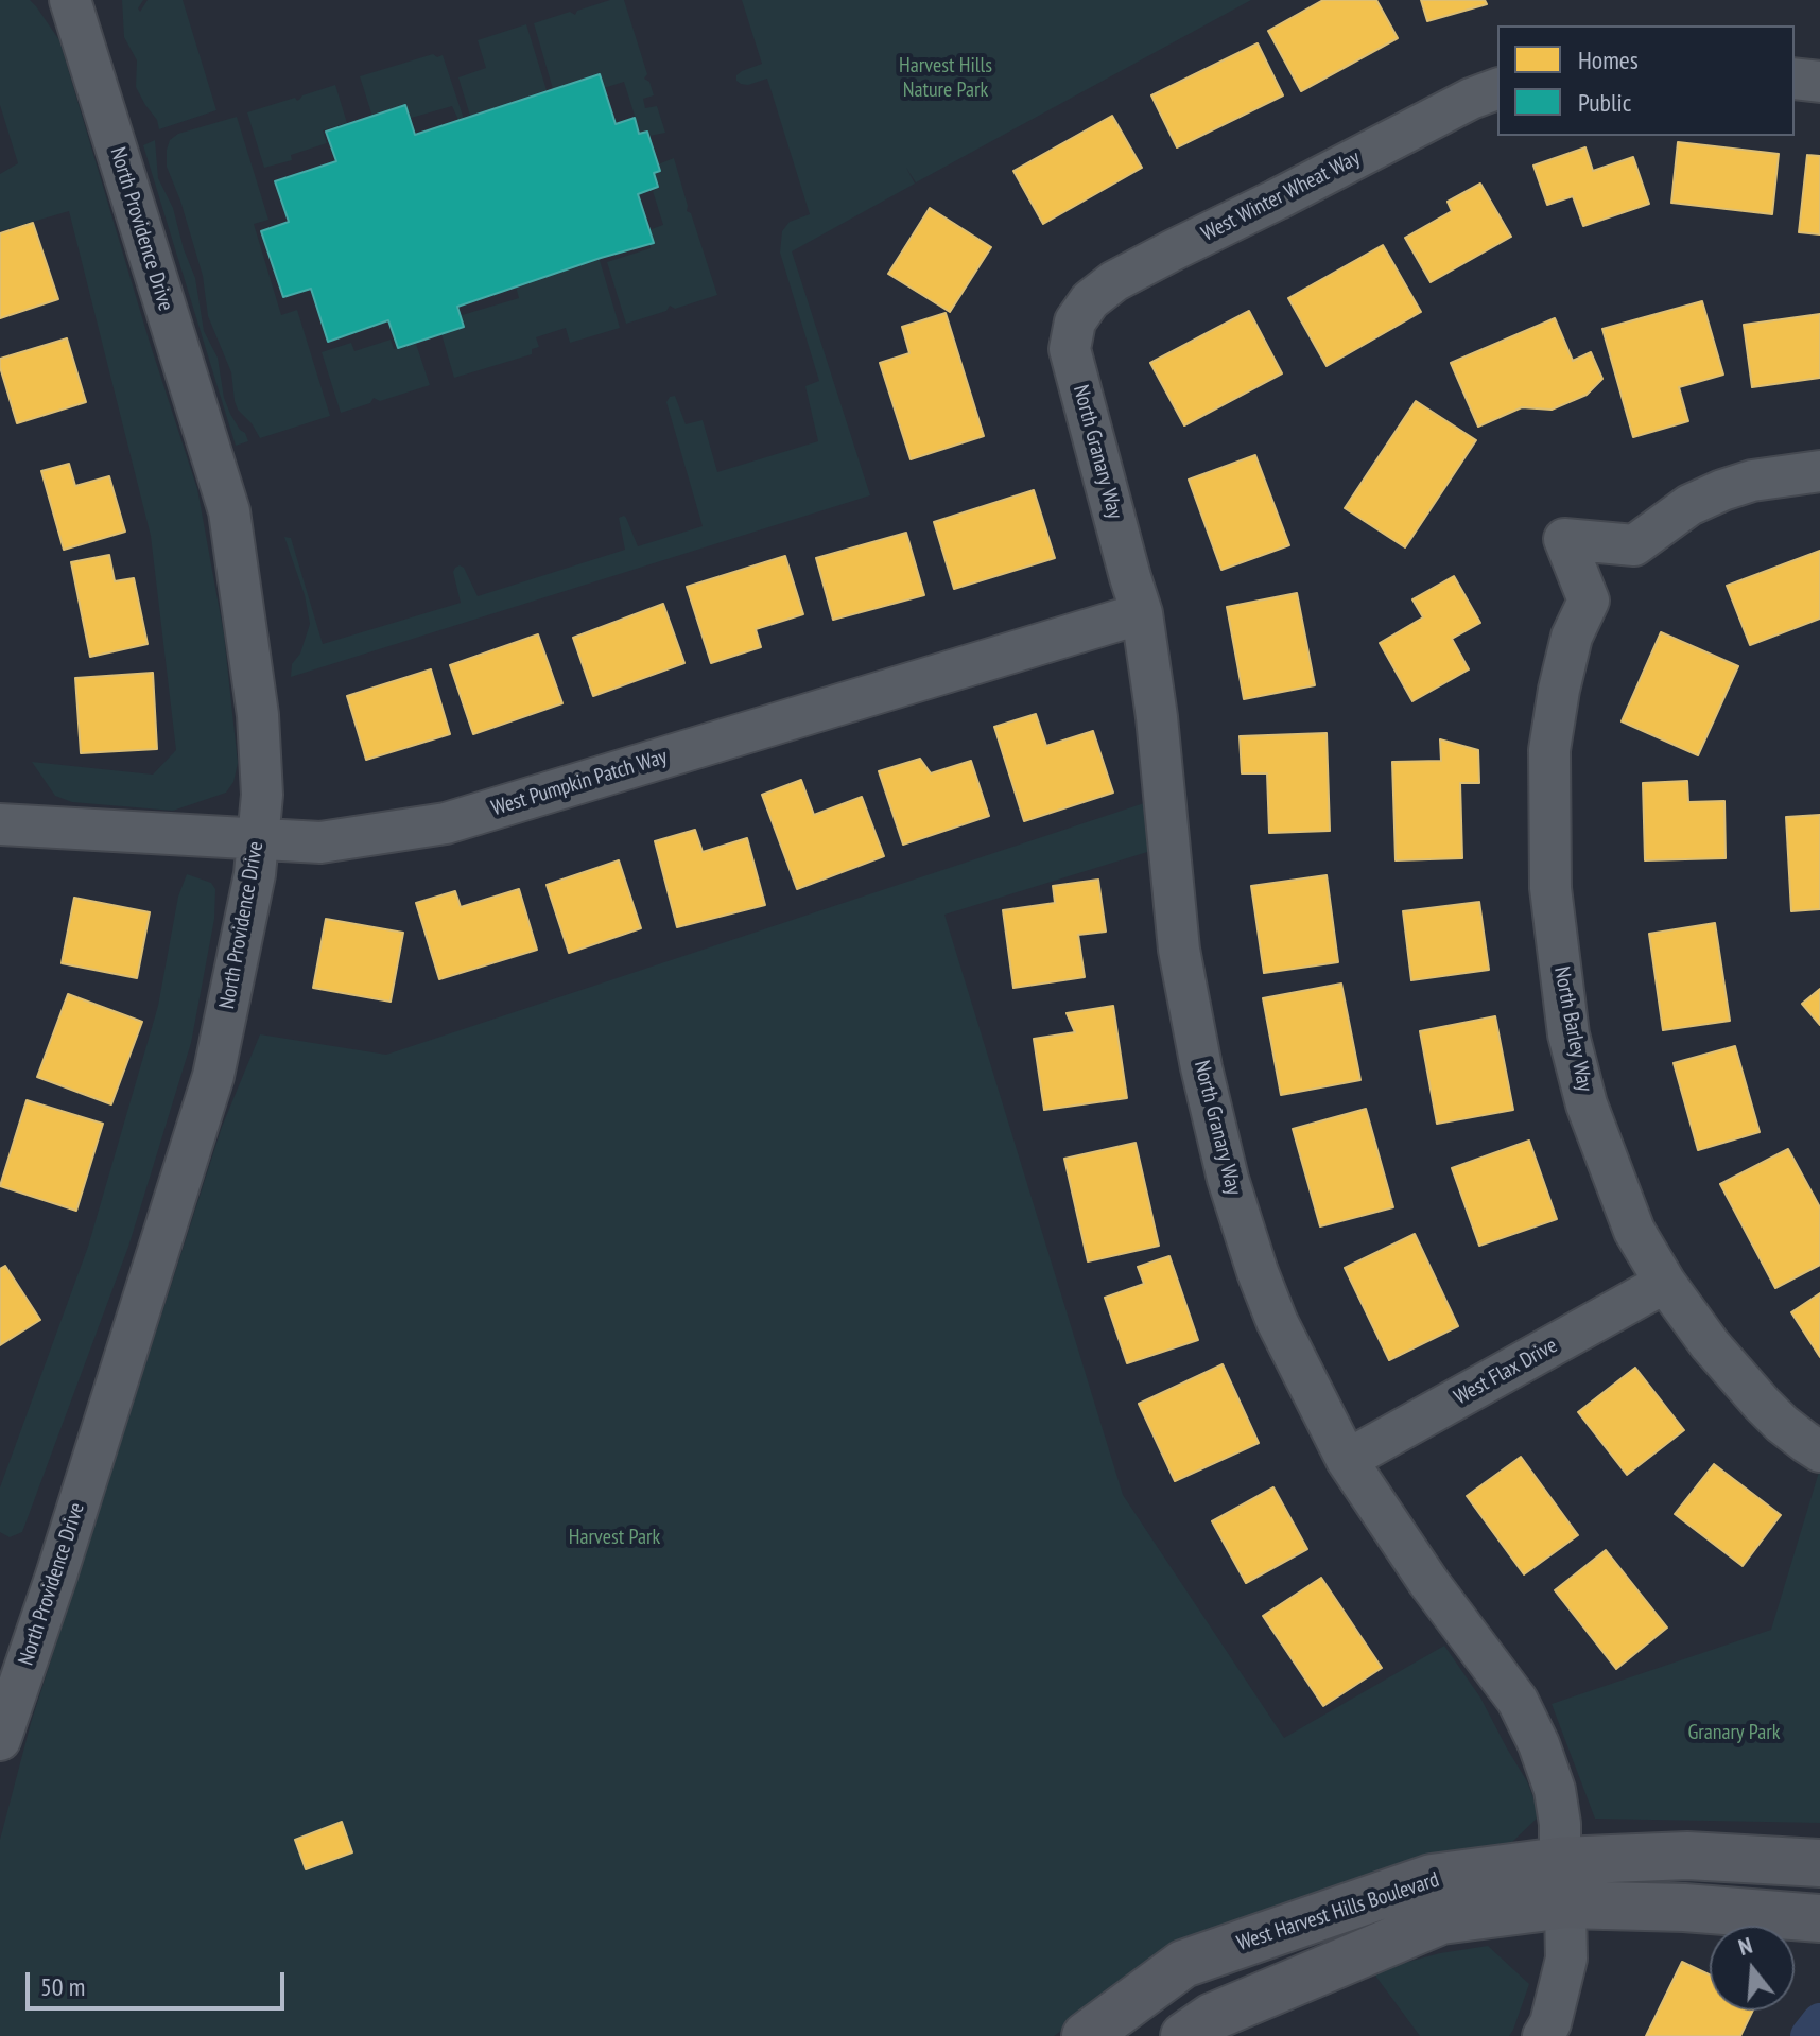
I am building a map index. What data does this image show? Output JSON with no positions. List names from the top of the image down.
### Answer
{
  "streets": {
    "street": [
      "West Winter Wheat Way",
      "North Providence Drive",
      "North Granary Way",
      "West Pumpkin Patch Way",
      "North Barley Way",
      "West Flax Drive",
      "West Harvest Hills Boulevard"
    ]
  },
  "crossings": [
    ["West Winter Wheat Way", "North Granary Way"],
    ["North Providence Drive", "West Pumpkin Patch Way"],
    ["North Granary Way", "West Pumpkin Patch Way"],
    ["North Granary Way", "West Flax Drive"],
    ["North Granary Way", "West Harvest Hills Boulevard"],
    ["North Barley Way", "West Flax Drive"]
  ],
  "parks": ["Harvest Hills Nature Park", "Harvest Park", "Granary Park"],
  "legend": ["Homes", "Public"],
  "scale_bar": "50 m",
  "north": "top"
}
